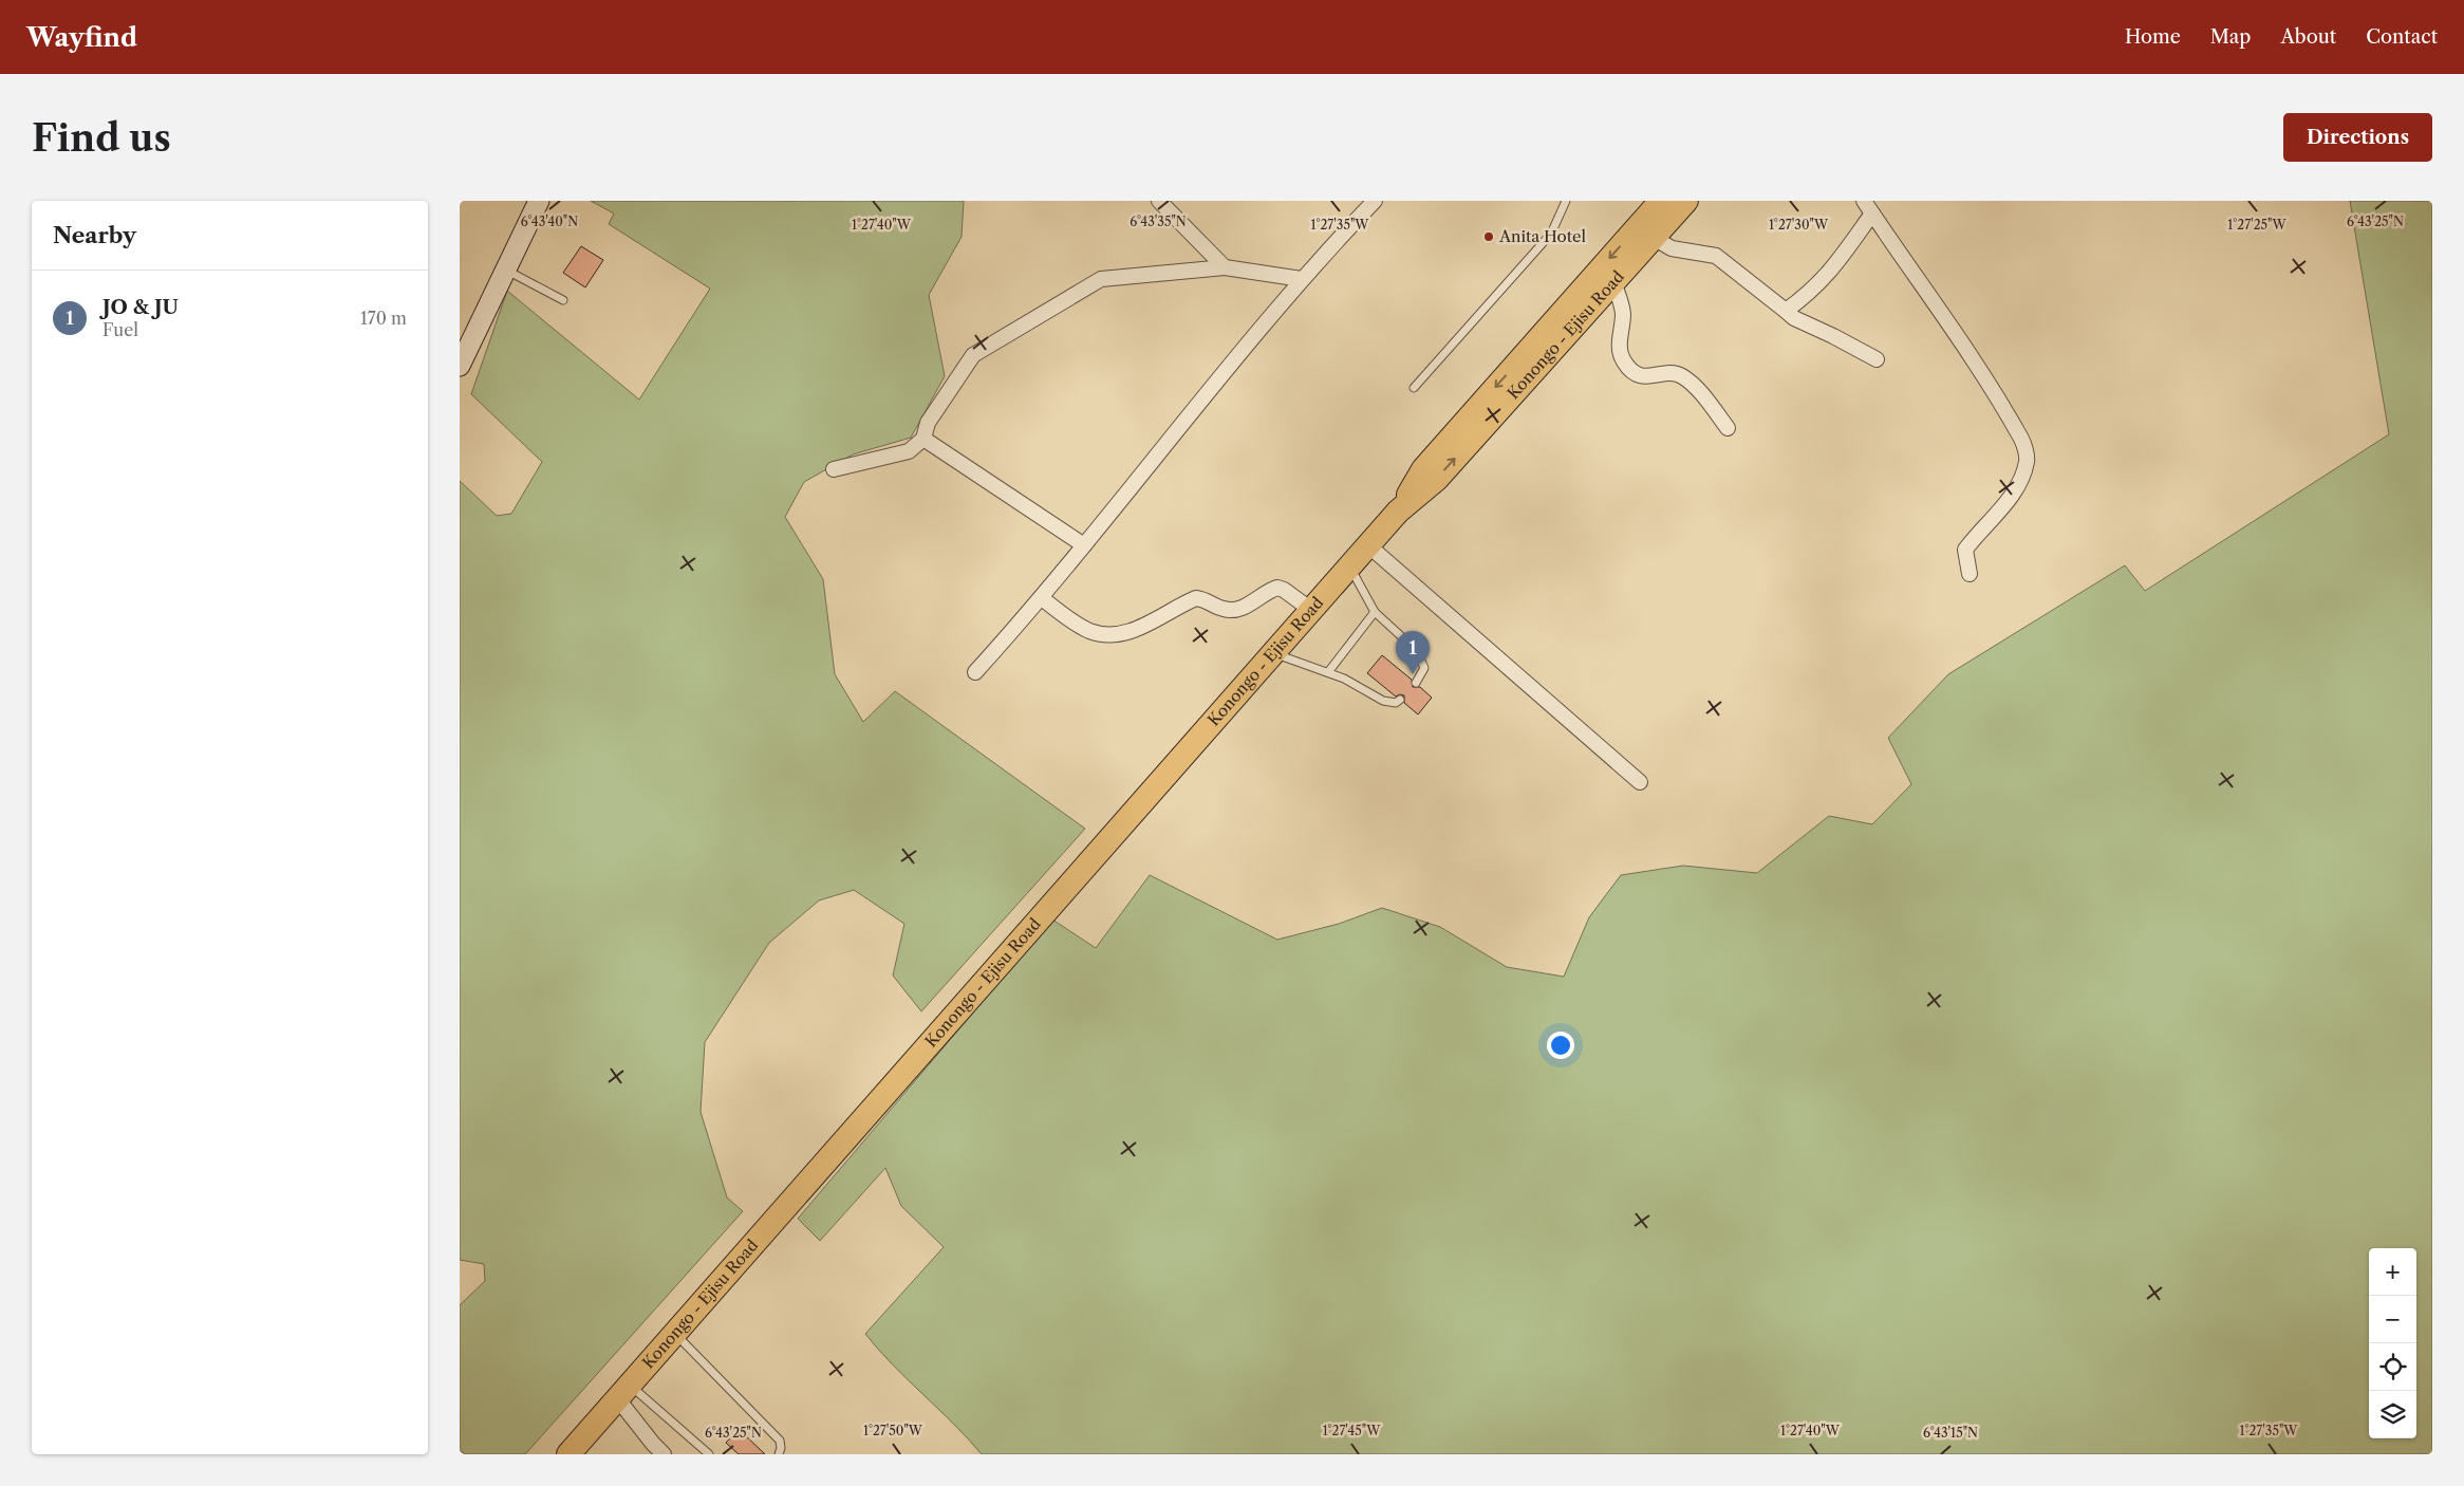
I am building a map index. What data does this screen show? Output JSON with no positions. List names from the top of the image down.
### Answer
{
  "streets": {
    "highway": ["Konongo - Ejisu Road"]
  },
  "places": ["Anita Hotel"],
  "page": {
    "header": "Wayfind",
    "nav": [
      "Home",
      "Map",
      "About",
      "Contact"
    ],
    "buttons": "Directions",
    "title": "Find us",
    "heading": "Nearby",
    "list": [
      {
        "mark": "1",
        "name": "JO & JU",
        "note": "Fuel",
        "value": "170 m"
      }
    ],
    "pins": "1",
    "map_buttons": ["+", "−"]
  },
  "coordinates": [
    "6°43'40\"N",
    "6°43'35\"N",
    "6°43'25\"N",
    "1°27'40\"W",
    "1°27'35\"W",
    "1°27'30\"W",
    "1°27'25\"W",
    "1°27'50\"W",
    "1°27'45\"W",
    "6°43'15\"N"
  ]
}
